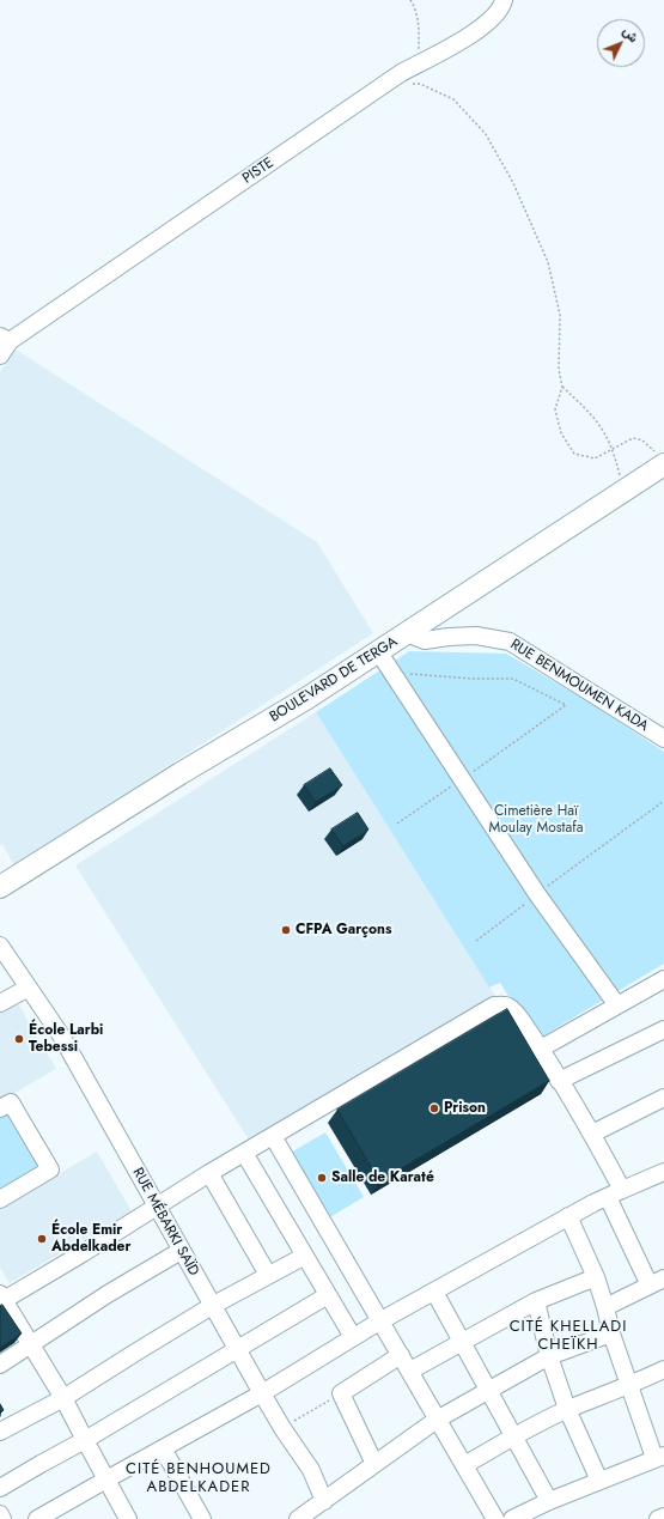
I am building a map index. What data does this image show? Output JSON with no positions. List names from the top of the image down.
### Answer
{
  "streets": {
    "main road": ["BOULEVARD DE TERGA"],
    "street": ["PISTE", "RUE BENMOUMEN KADA", "RUE MÉBARKI SAÏD"]
  },
  "crossings": [
    ["BOULEVARD DE TERGA", "RUE BENMOUMEN KADA"]
  ],
  "districts": ["CITÉ KHELLADI CHEÏKH", "CITÉ BENHOUMED ABDELKADER"],
  "parks": ["Cimetière Haï Moulay Mostafa"],
  "places": [
    "CFPA Garçons",
    "École Larbi Tebessi",
    "Prison",
    "Salle de Karaté",
    "École Emir Abdelkader"
  ],
  "north": "top right"
}
